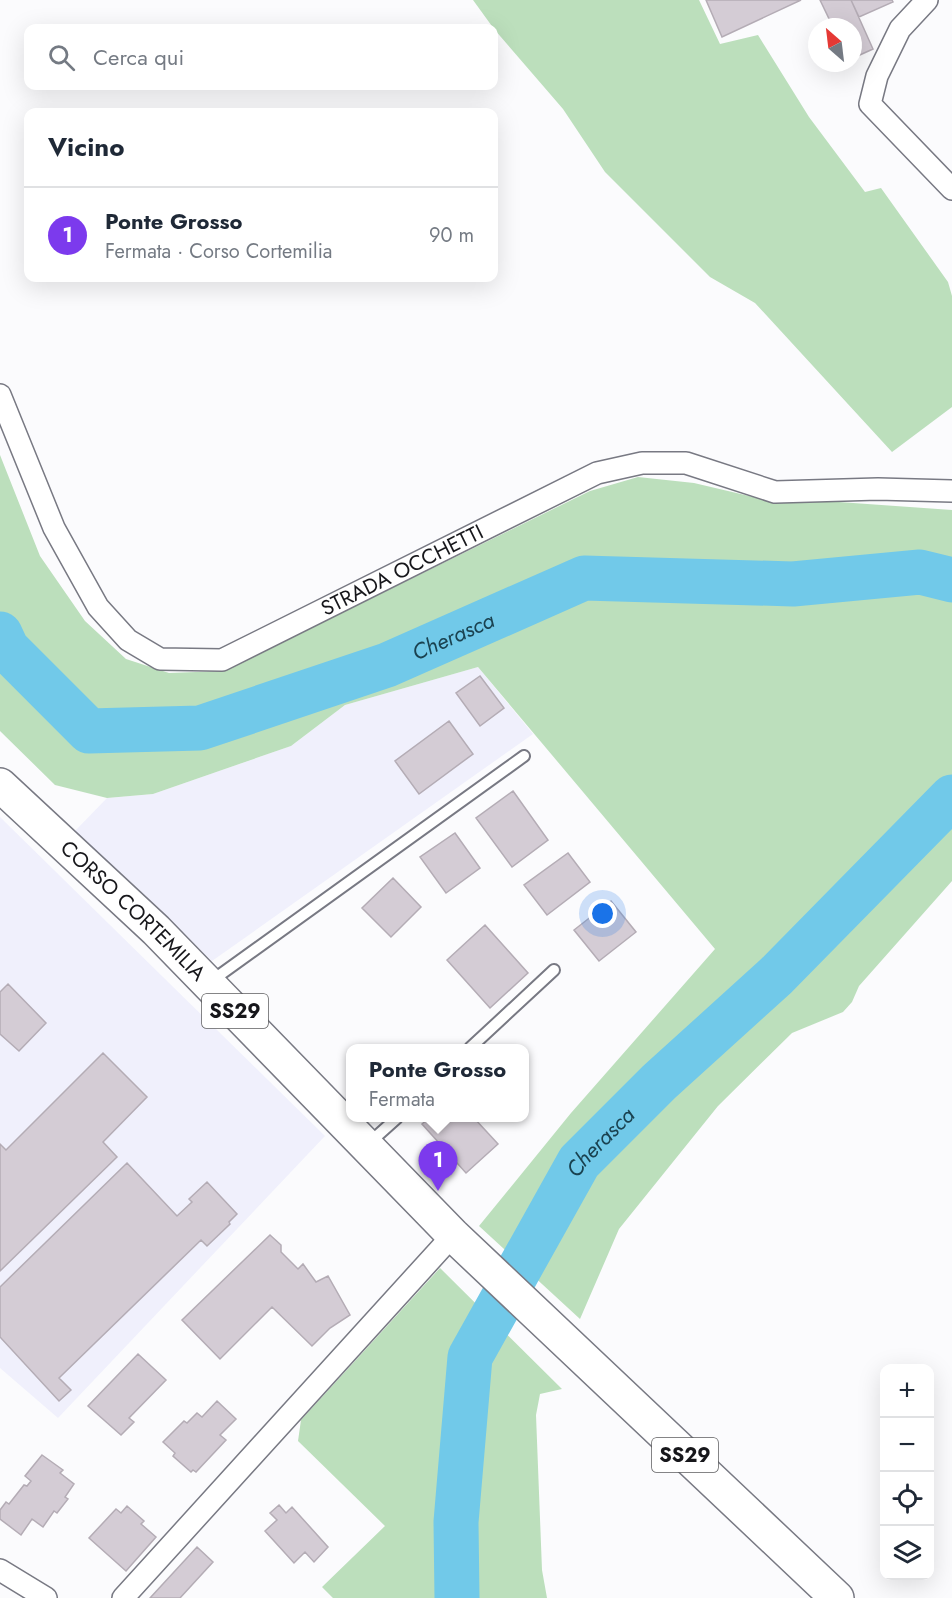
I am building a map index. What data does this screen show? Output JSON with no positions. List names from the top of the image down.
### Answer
{
  "streets": {
    "main road": ["CORSO CORTEMILIA", "SS29"],
    "street": ["STRADA OCCHETTI"]
  },
  "crossings": [
    ["CORSO CORTEMILIA", "SS29"]
  ],
  "water": ["Cherasca"],
  "north": "top left",
  "page": {
    "search": "Cerca qui",
    "heading": "Vicino",
    "list": [
      {
        "mark": "1",
        "name": "Ponte Grosso",
        "note": "Fermata · Corso Cortemilia",
        "value": "90 m"
      }
    ],
    "popup": ["Ponte Grosso", "Fermata"],
    "pins": "1",
    "map_buttons": ["+", "−"]
  }
}
